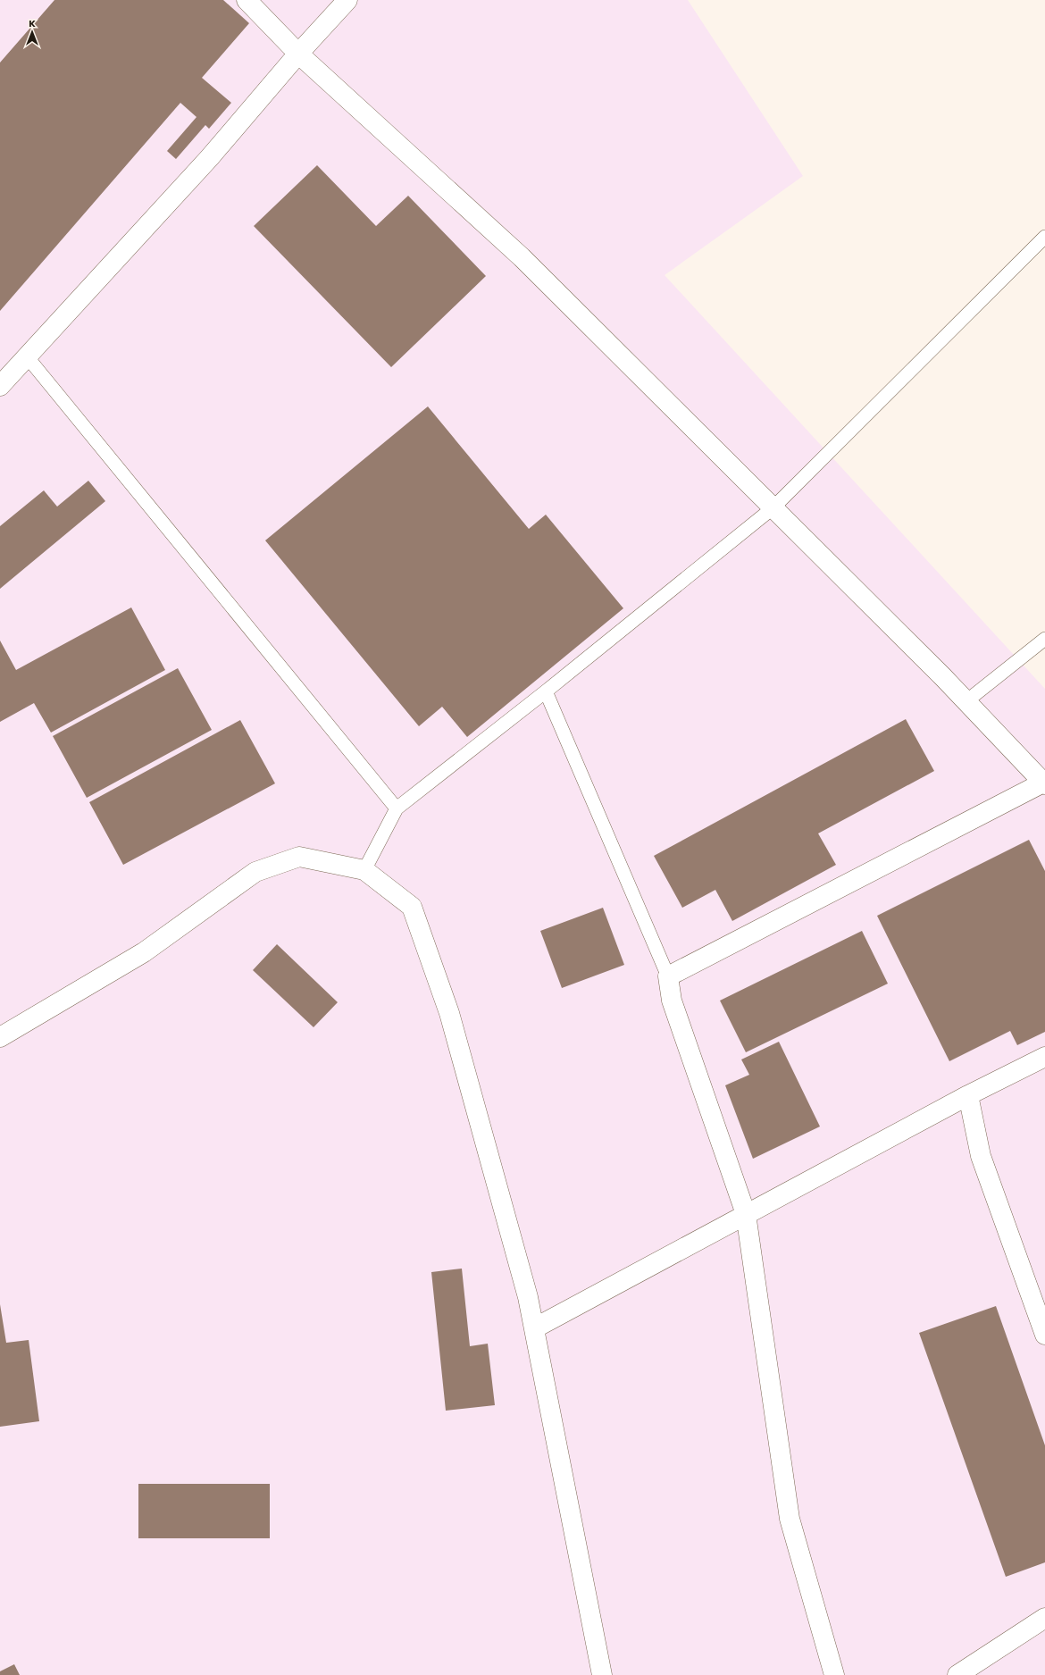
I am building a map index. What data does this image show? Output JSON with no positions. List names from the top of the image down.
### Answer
{
  "north": "top"
}
